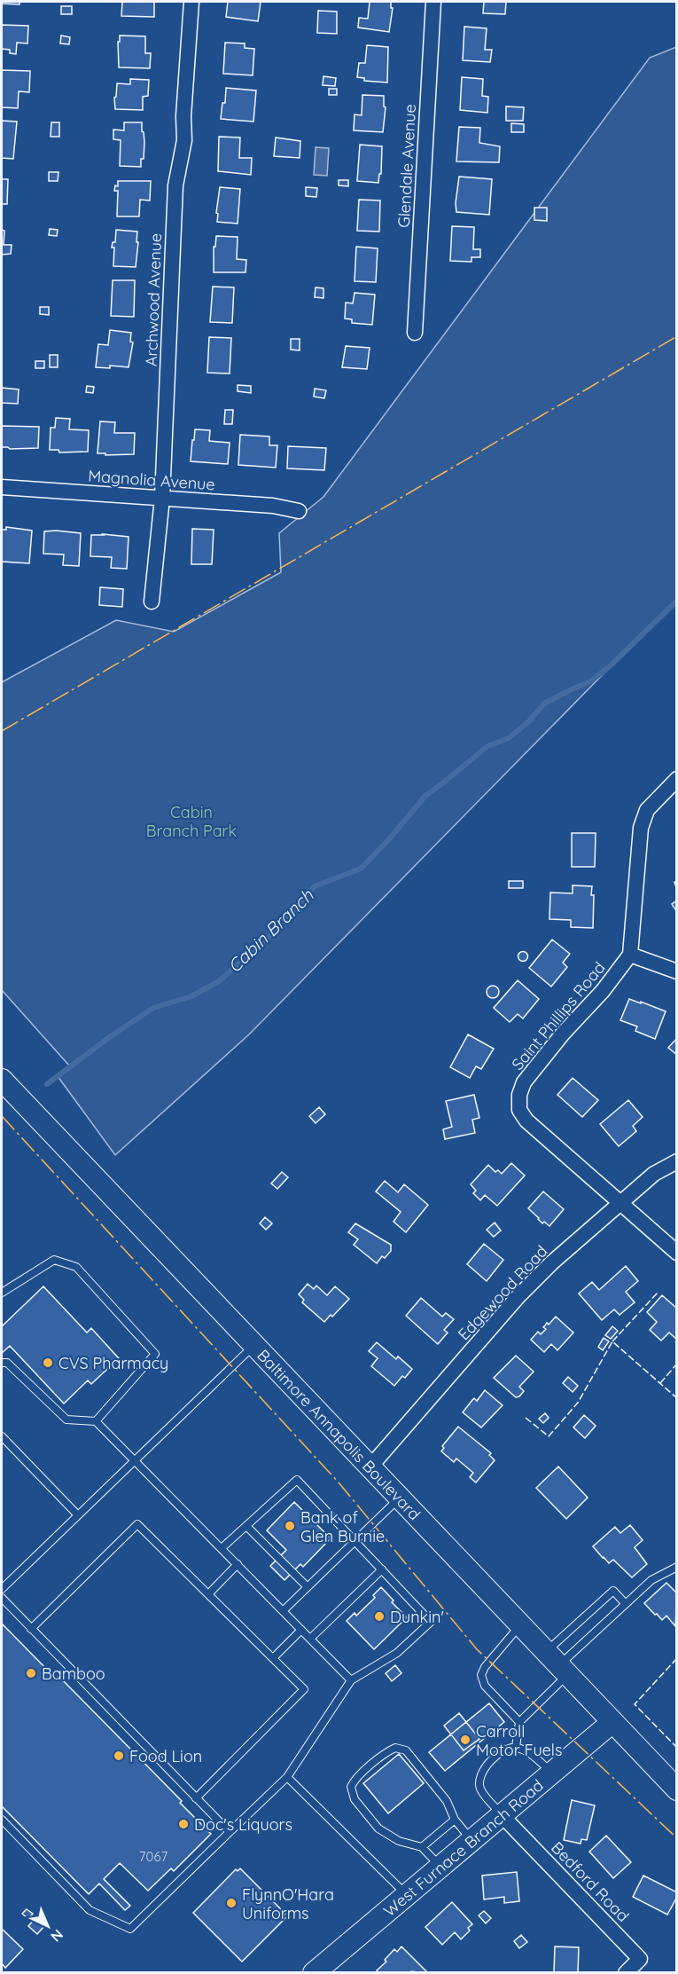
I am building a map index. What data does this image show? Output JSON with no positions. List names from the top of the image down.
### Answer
{
  "streets": {
    "main road": ["Baltimore Annapolis Boulevard", "West Furnace Branch Road"],
    "street": [
      "Glendale Avenue",
      "Archwood Avenue",
      "Magnolia Avenue",
      "Saint Phillips Road",
      "Edgewood Road",
      "Bedford Road"
    ]
  },
  "crossings": [
    ["Archwood Avenue", "Magnolia Avenue"],
    ["Saint Phillips Road", "Edgewood Road"],
    ["Edgewood Road", "Baltimore Annapolis Boulevard"],
    ["Baltimore Annapolis Boulevard", "West Furnace Branch Road"],
    ["West Furnace Branch Road", "Bedford Road"]
  ],
  "water": ["Cabin Branch"],
  "parks": ["Cabin Branch Park"],
  "places": [
    "CVS Pharmacy",
    "Bank of Glen Burnie",
    "Dunkin'",
    "Bamboo",
    "Carroll Motor Fuels",
    "Food Lion",
    "Doc's Liquors",
    "FlynnO'Hara Uniforms"
  ],
  "house_numbers": ["7067"],
  "north": "bottom right"
}
